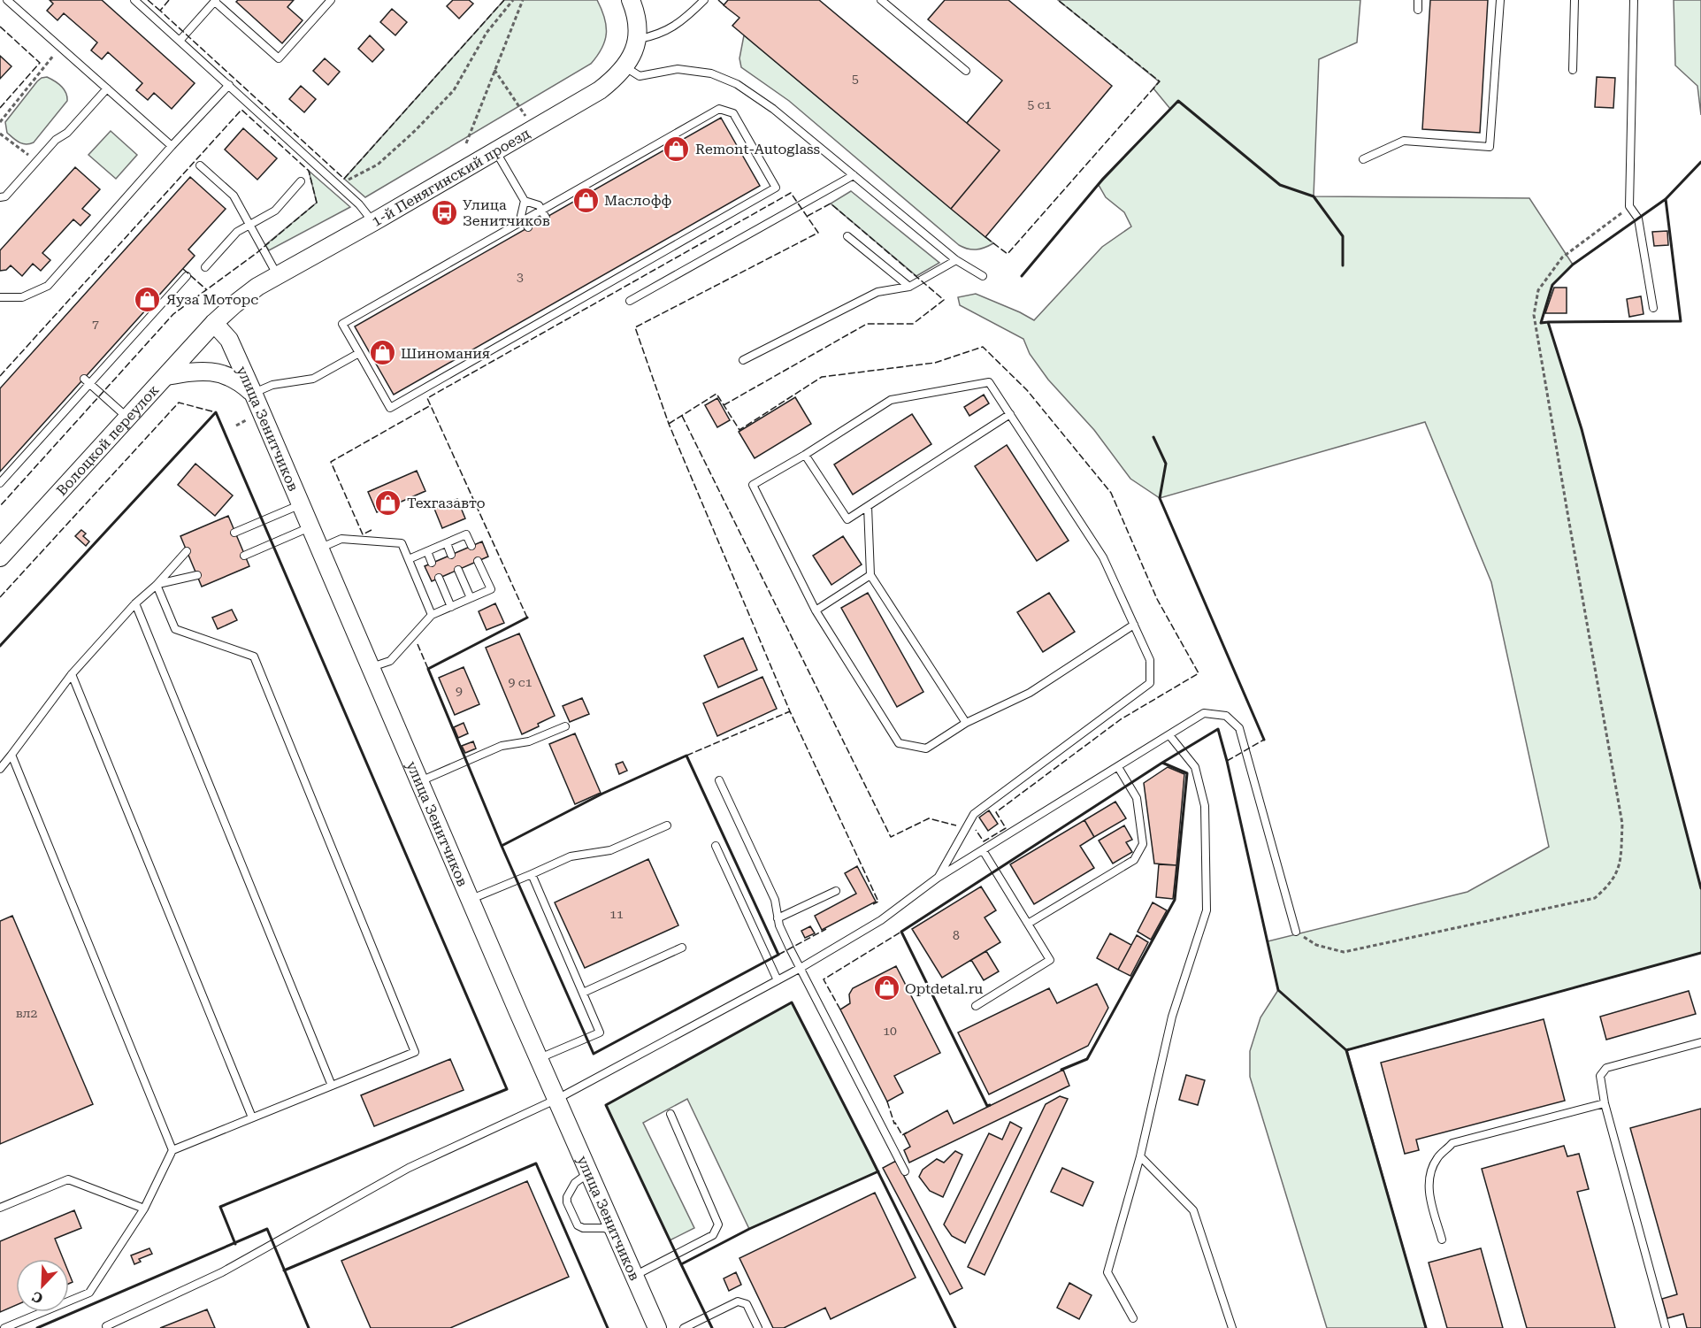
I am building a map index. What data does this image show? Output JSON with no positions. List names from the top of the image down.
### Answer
{
  "streets": {
    "street": ["1-й Пенягинский проезд", "улица Зенитчиков", "Волоцкой переулок"]
  },
  "crossings": [
    ["1-й Пенягинский проезд", "улица Зенитчиков"],
    ["1-й Пенягинский проезд", "Волоцкой переулок"],
    ["улица Зенитчиков", "Волоцкой переулок"]
  ],
  "places": {
    "shop": [
      "Remont-Autoglass",
      "Маслофф",
      "Яуза Моторс",
      "Шиномания",
      "Техгазавто",
      "Optdetal.ru"
    ],
    "bus stop": ["Улица Зенитчиков"]
  },
  "house_numbers": [
    "5",
    "5 с1",
    "3",
    "7",
    "9 с1",
    "9",
    "11",
    "8",
    "вл2",
    "10"
  ],
  "north": "bottom left"
}
